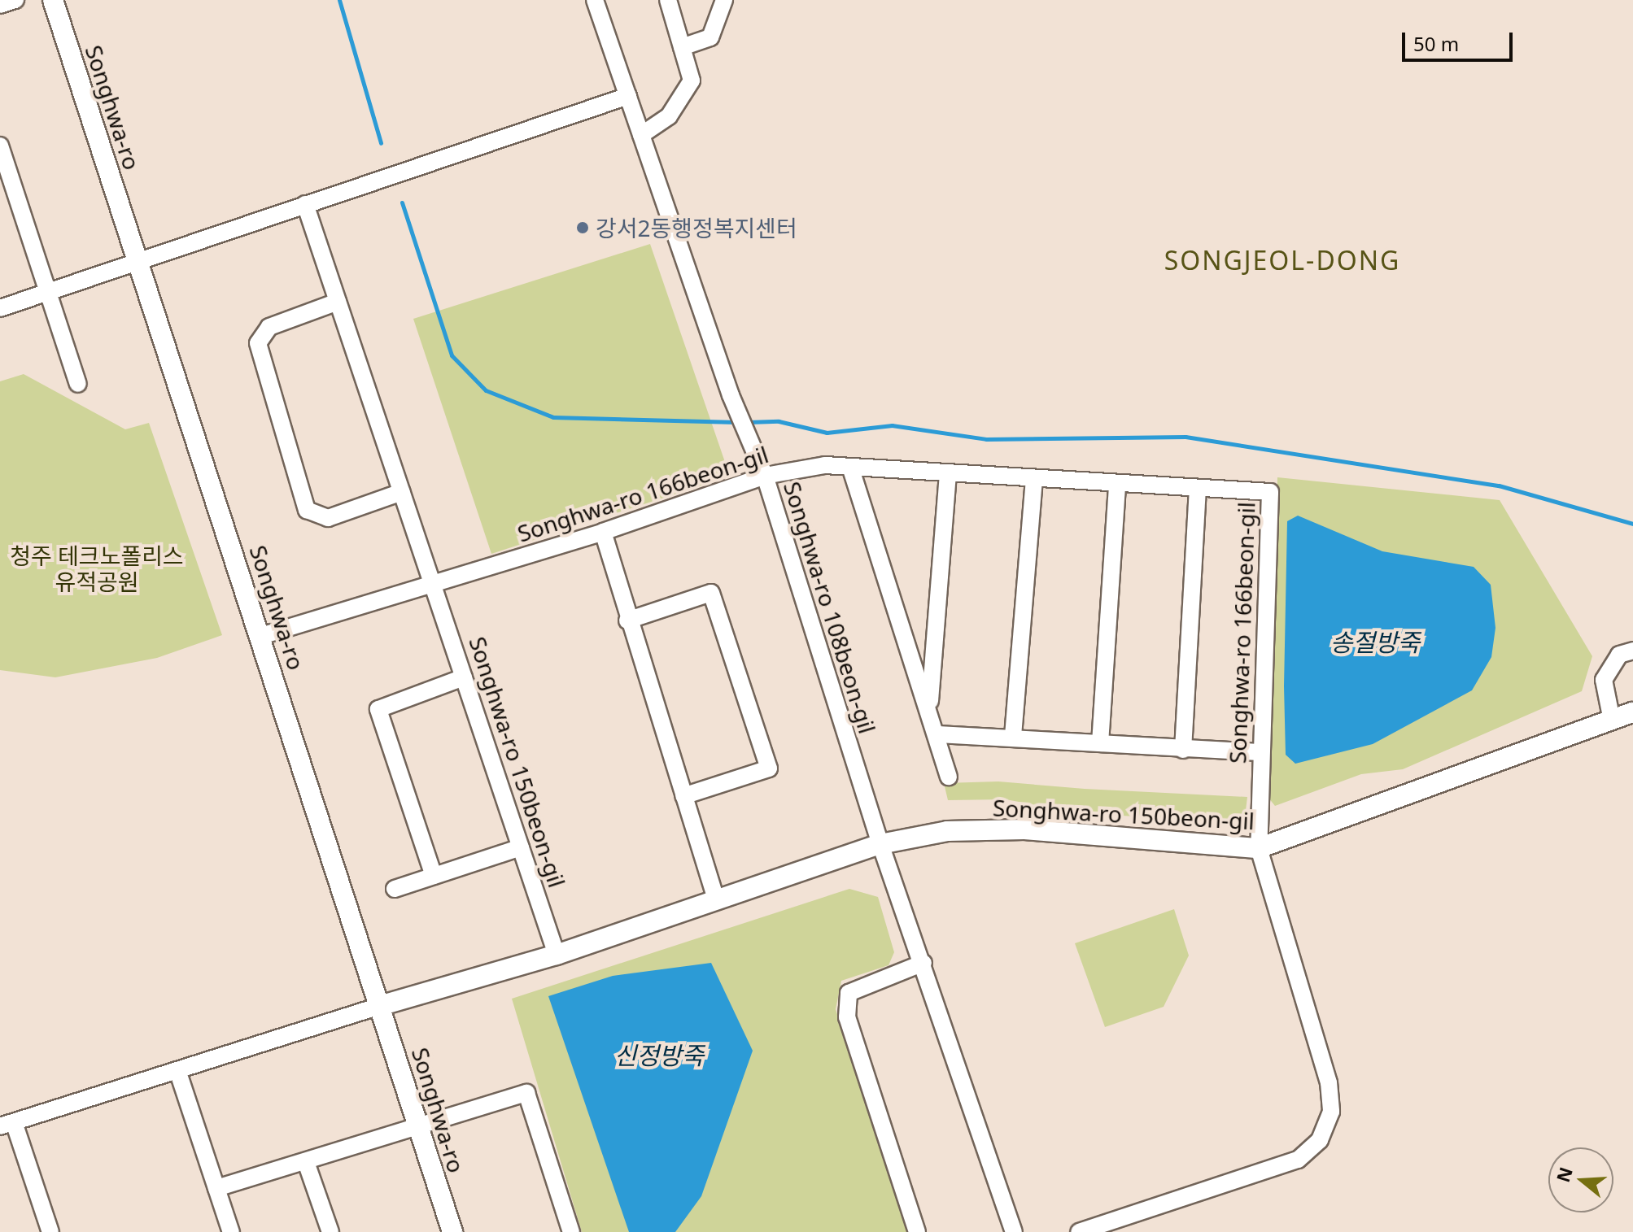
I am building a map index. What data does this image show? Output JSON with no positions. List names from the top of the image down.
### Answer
{
  "streets": {
    "street": [
      "Songhwa-ro",
      "Songhwa-ro 166beon-gil",
      "Songhwa-ro 108beon-gil",
      "Songhwa-ro 150beon-gil"
    ]
  },
  "crossings": [
    ["Songhwa-ro", "Songhwa-ro 166beon-gil"],
    ["Songhwa-ro", "Songhwa-ro 150beon-gil"],
    ["Songhwa-ro 166beon-gil", "Songhwa-ro 108beon-gil"],
    ["Songhwa-ro 166beon-gil", "Songhwa-ro 150beon-gil"],
    ["Songhwa-ro 108beon-gil", "Songhwa-ro 150beon-gil"]
  ],
  "districts": ["SONGJEOL-DONG"],
  "water": ["송절방죽", "신정방죽"],
  "parks": ["청주 테크노폴리스 유적공원"],
  "places": ["강서2동행정복지센터"],
  "scale_bar": "50 m",
  "north": "left"
}
